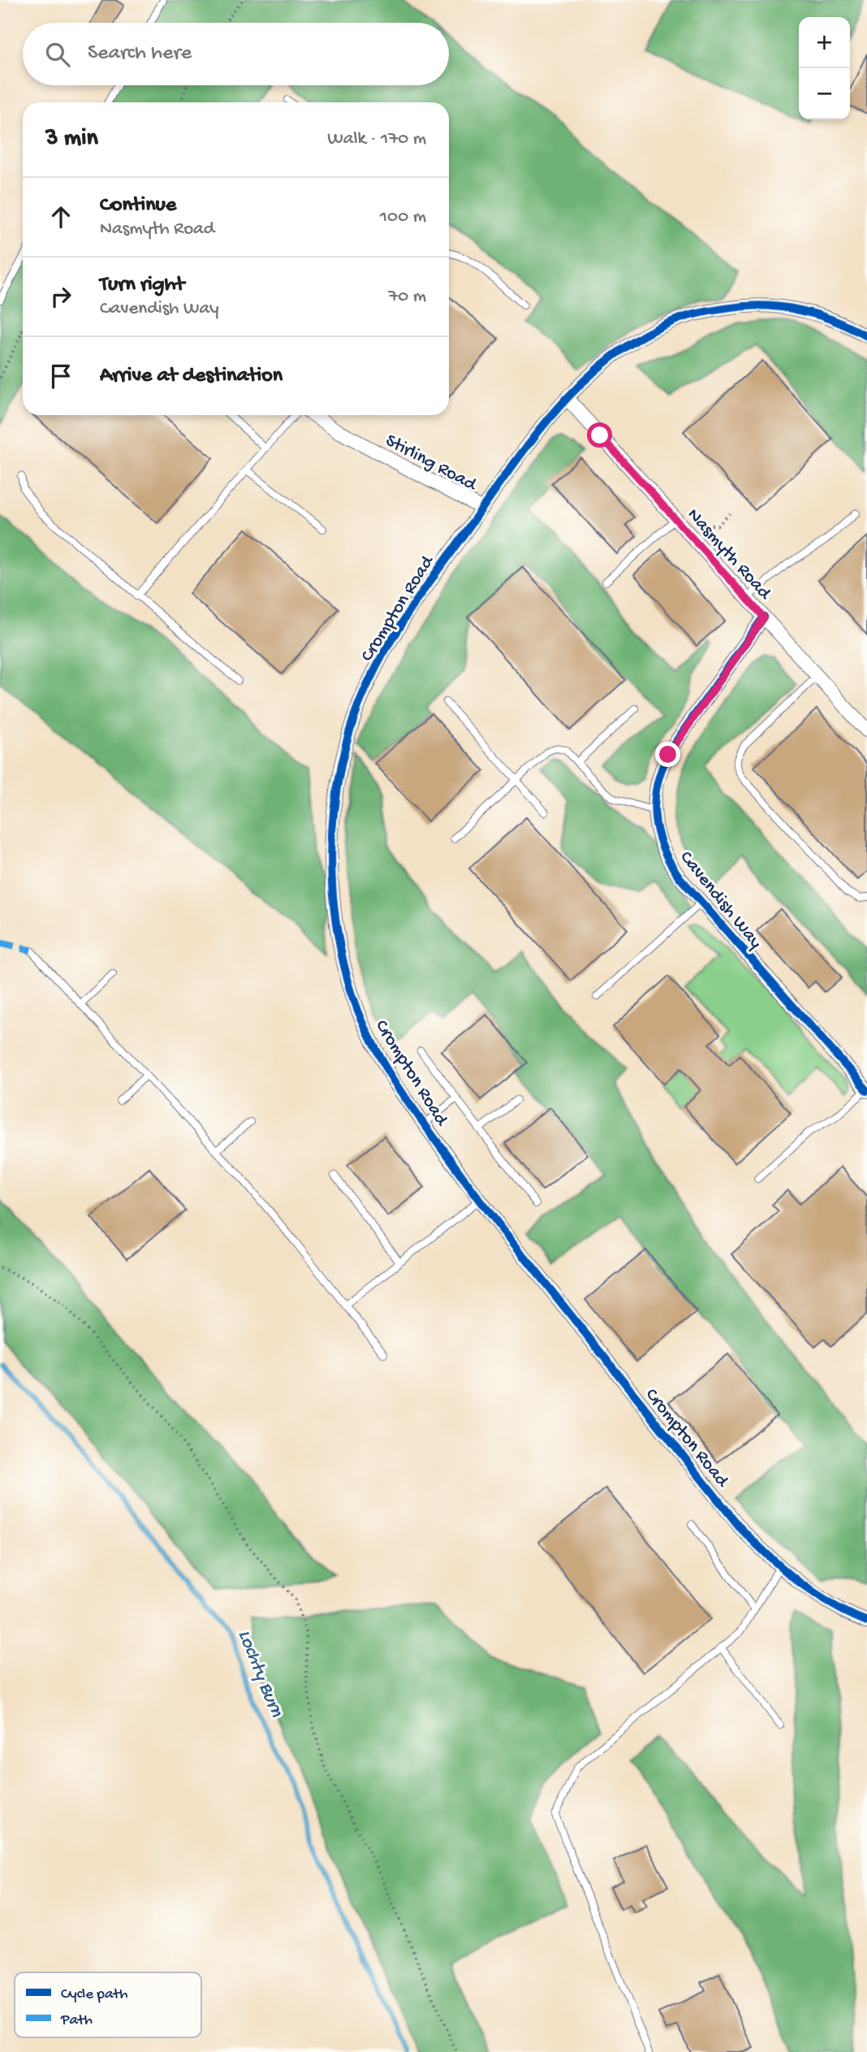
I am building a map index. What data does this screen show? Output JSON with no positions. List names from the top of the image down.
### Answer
{
  "streets": {
    "street": [
      "Stirling Road",
      "Nasmyth Road",
      "Crompton Road",
      "Cavendish Way"
    ]
  },
  "crossings": [
    ["Stirling Road", "Crompton Road"],
    ["Nasmyth Road", "Crompton Road"],
    ["Nasmyth Road", "Cavendish Way"]
  ],
  "water": ["Lochty Burn"],
  "legend": ["Cycle path", "Path"],
  "page": {
    "map_buttons": ["+", "−"],
    "search": "Search here",
    "heading": ["3 min", "Walk · 170 m"],
    "list": [
      ["Continue", "Nasmyth Road", "100 m"],
      ["Turn right", "Cavendish Way", "70 m"],
      "Arrive at destination"
    ]
  }
}
